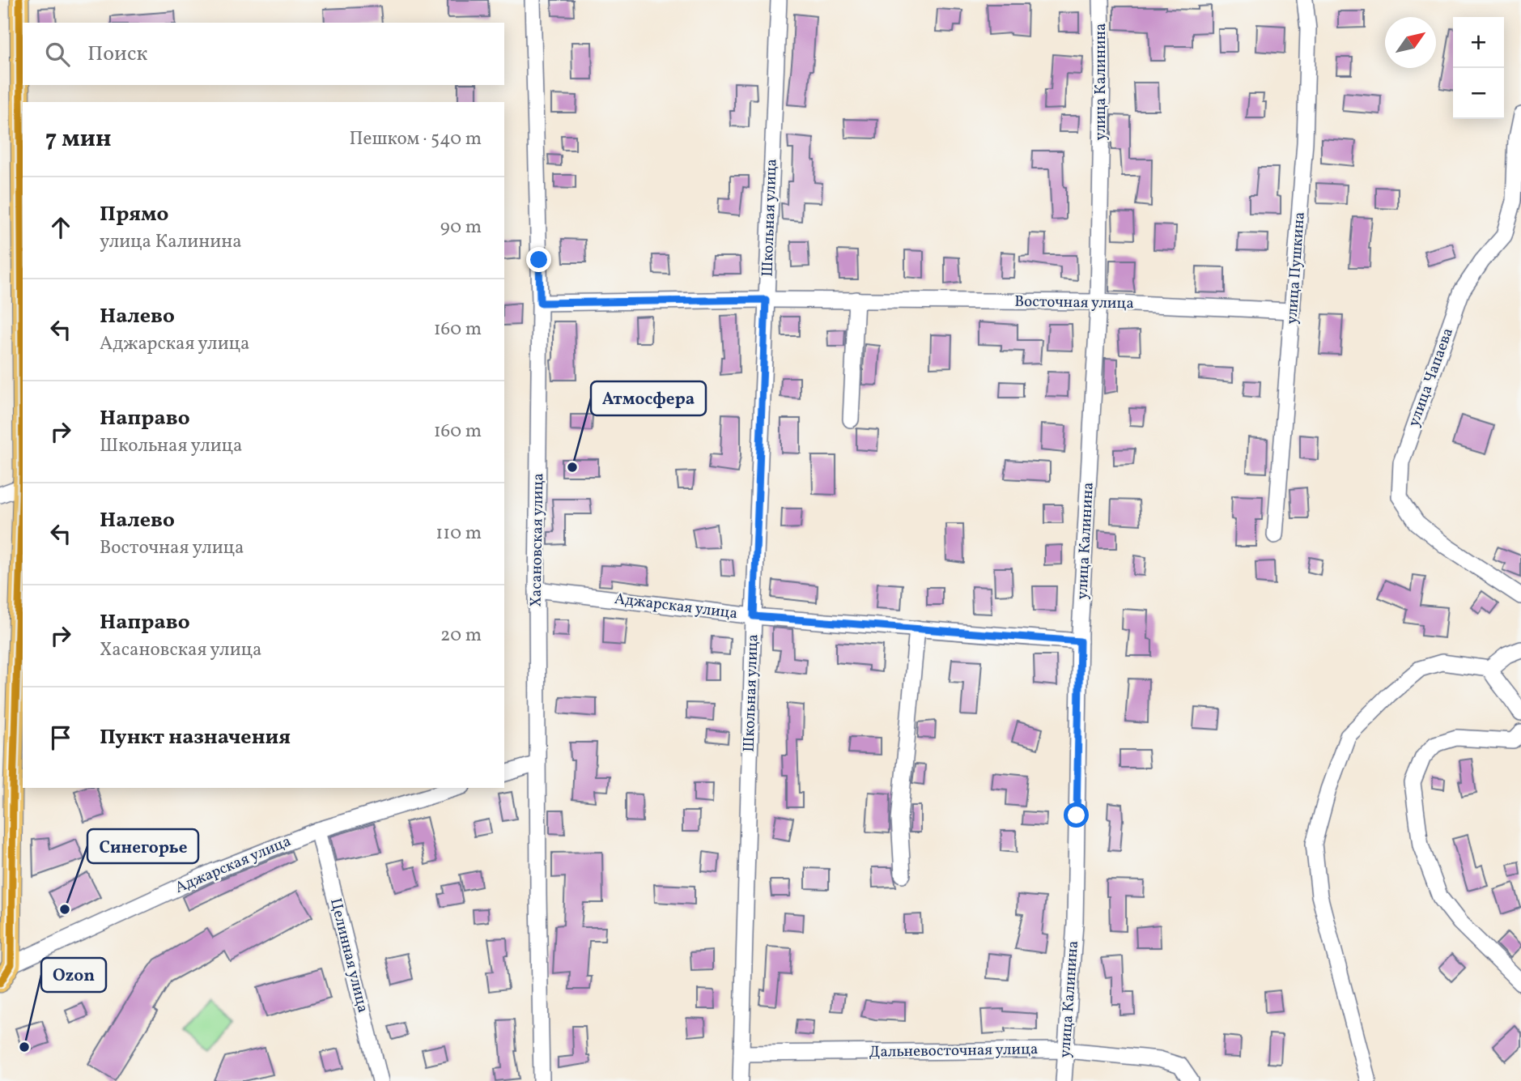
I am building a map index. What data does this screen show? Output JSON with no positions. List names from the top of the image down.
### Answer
{
  "streets": {
    "street": [
      "улица Калинина",
      "Школьная улица",
      "улица Пушкина",
      "Восточная улица",
      "улица Чапаева",
      "Хасановская улица",
      "Аджарская улица",
      "Целинная улица",
      "Дальневосточная улица"
    ]
  },
  "crossings": [
    ["улица Калинина", "Восточная улица"],
    ["улица Калинина", "Аджарская улица"],
    ["улица Калинина", "Дальневосточная улица"],
    ["Школьная улица", "Восточная улица"],
    ["Школьная улица", "Аджарская улица"],
    ["Школьная улица", "Дальневосточная улица"],
    ["улица Пушкина", "Восточная улица"],
    ["Восточная улица", "Хасановская улица"],
    ["Хасановская улица", "Аджарская улица"],
    ["Аджарская улица", "Целинная улица"]
  ],
  "places": ["Атмосфера", "Синегорье", "Ozon"],
  "north": "top right",
  "page": {
    "map_buttons": ["+", "−"],
    "search": "Поиск",
    "heading": ["7 мин", "Пешком · 540 m"],
    "list": [
      ["Прямо", "улица Калинина", "90 m"],
      ["Налево", "Аджарская улица", "160 m"],
      ["Направо", "Школьная улица", "160 m"],
      ["Налево", "Восточная улица", "110 m"],
      ["Направо", "Хасановская улица", "20 m"],
      "Пункт назначения"
    ]
  }
}
